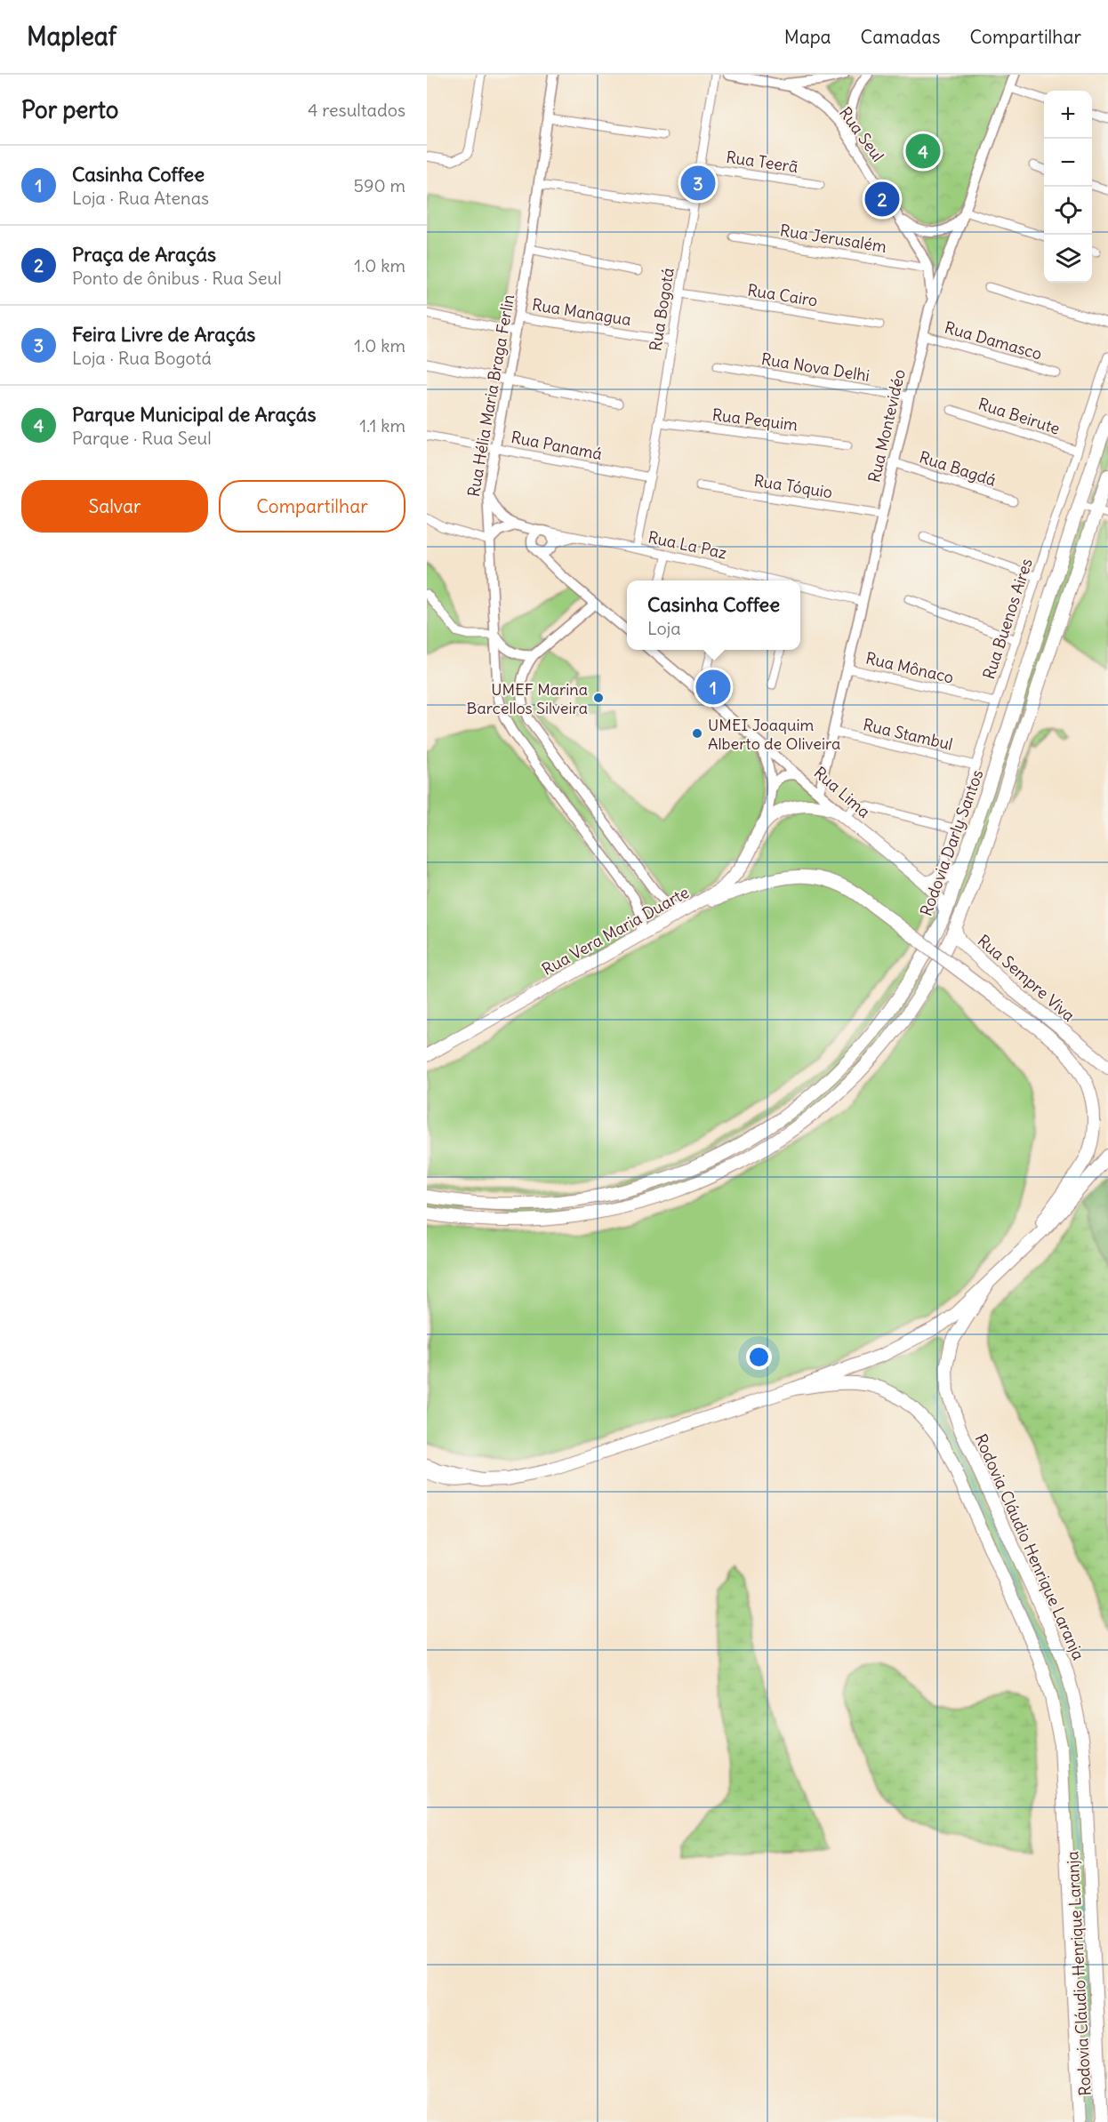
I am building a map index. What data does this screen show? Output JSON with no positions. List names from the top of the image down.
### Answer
{
  "streets": {
    "main road": [
      "Rua Lima",
      "Rodovia Darly Santos",
      "Rua Vera Maria Duarte",
      "Rua Sempre Viva",
      "Rodovia Cláudio Henrique Laranja"
    ],
    "street": [
      "Rua Seul",
      "Rua Teerã",
      "Rua Jerusalém",
      "Rua Cairo",
      "Rua Bogotá",
      "Rua Managua",
      "Rua Damasco",
      "Rua Nova Delhi",
      "Rua Hélia Maria Braga Ferlin",
      "Rua Beirute",
      "Rua Pequim",
      "Rua Montevidéo",
      "Rua Panamá",
      "Rua Bagdá",
      "Rua Tóquio",
      "Rua La Paz",
      "Rua Buenos Aires",
      "Rua Mônaco",
      "Rua Stambul"
    ]
  },
  "crossings": [
    ["Rua Seul", "Rua Jerusalém"],
    ["Rua Seul", "Rua Montevidéo"],
    ["Rua Teerã", "Rua Bogotá"],
    ["Rua Cairo", "Rua Bogotá"],
    ["Rua Bogotá", "Rua Managua"],
    ["Rua Bogotá", "Rua Pequim"],
    ["Rua Bogotá", "Rua Panamá"],
    ["Rua Bogotá", "Rua La Paz"],
    ["Rua Managua", "Rua Hélia Maria Braga Ferlin"],
    ["Rua Damasco", "Rua Montevidéo"],
    ["Rua Nova Delhi", "Rua Montevidéo"],
    ["Rua Hélia Maria Braga Ferlin", "Rua Panamá"],
    ["Rua Hélia Maria Braga Ferlin", "Rua La Paz"],
    ["Rua Hélia Maria Braga Ferlin", "Rua Vera Maria Duarte"],
    ["Rua Beirute", "Rua Buenos Aires"],
    ["Rua Montevidéo", "Rua Bagdá"],
    ["Rua Montevidéo", "Rua Tóquio"],
    ["Rua Montevidéo", "Rua La Paz"],
    ["Rua Montevidéo", "Rua Mônaco"],
    ["Rua Montevidéo", "Rua Stambul"],
    ["Rua Montevidéo", "Rua Lima"],
    ["Rua Buenos Aires", "Rua Mônaco"],
    ["Rua Buenos Aires", "Rua Stambul"],
    ["Rua Buenos Aires", "Rua Lima"],
    ["Rua Lima", "Rodovia Darly Santos"],
    ["Rua Lima", "Rua Vera Maria Duarte"],
    ["Rodovia Darly Santos", "Rua Sempre Viva"]
  ],
  "places": ["UMEF Marina Barcellos Silveira", "UMEI Joaquim Alberto de Oliveira"],
  "page": {
    "header": "Mapleaf",
    "nav": ["Mapa", "Camadas", "Compartilhar"],
    "heading": ["Por perto", "4 resultados"],
    "map_buttons": ["+", "−"],
    "pins": [
      "4",
      "3",
      "2",
      "1"
    ],
    "list": [
      {
        "mark": "1",
        "name": "Casinha Coffee",
        "note": "Loja · Rua Atenas",
        "value": "590 m"
      },
      {
        "mark": "2",
        "name": "Praça de Araçás",
        "note": "Ponto de ônibus · Rua Seul",
        "value": "1.0 km"
      },
      {
        "mark": "3",
        "name": "Feira Livre de Araçás",
        "note": "Loja · Rua Bogotá",
        "value": "1.0 km"
      },
      {
        "mark": "4",
        "name": "Parque Municipal de Araçás",
        "note": "Parque · Rua Seul",
        "value": "1.1 km"
      }
    ],
    "buttons": ["Salvar", "Compartilhar"],
    "popup": ["Casinha Coffee", "Loja"]
  }
}
